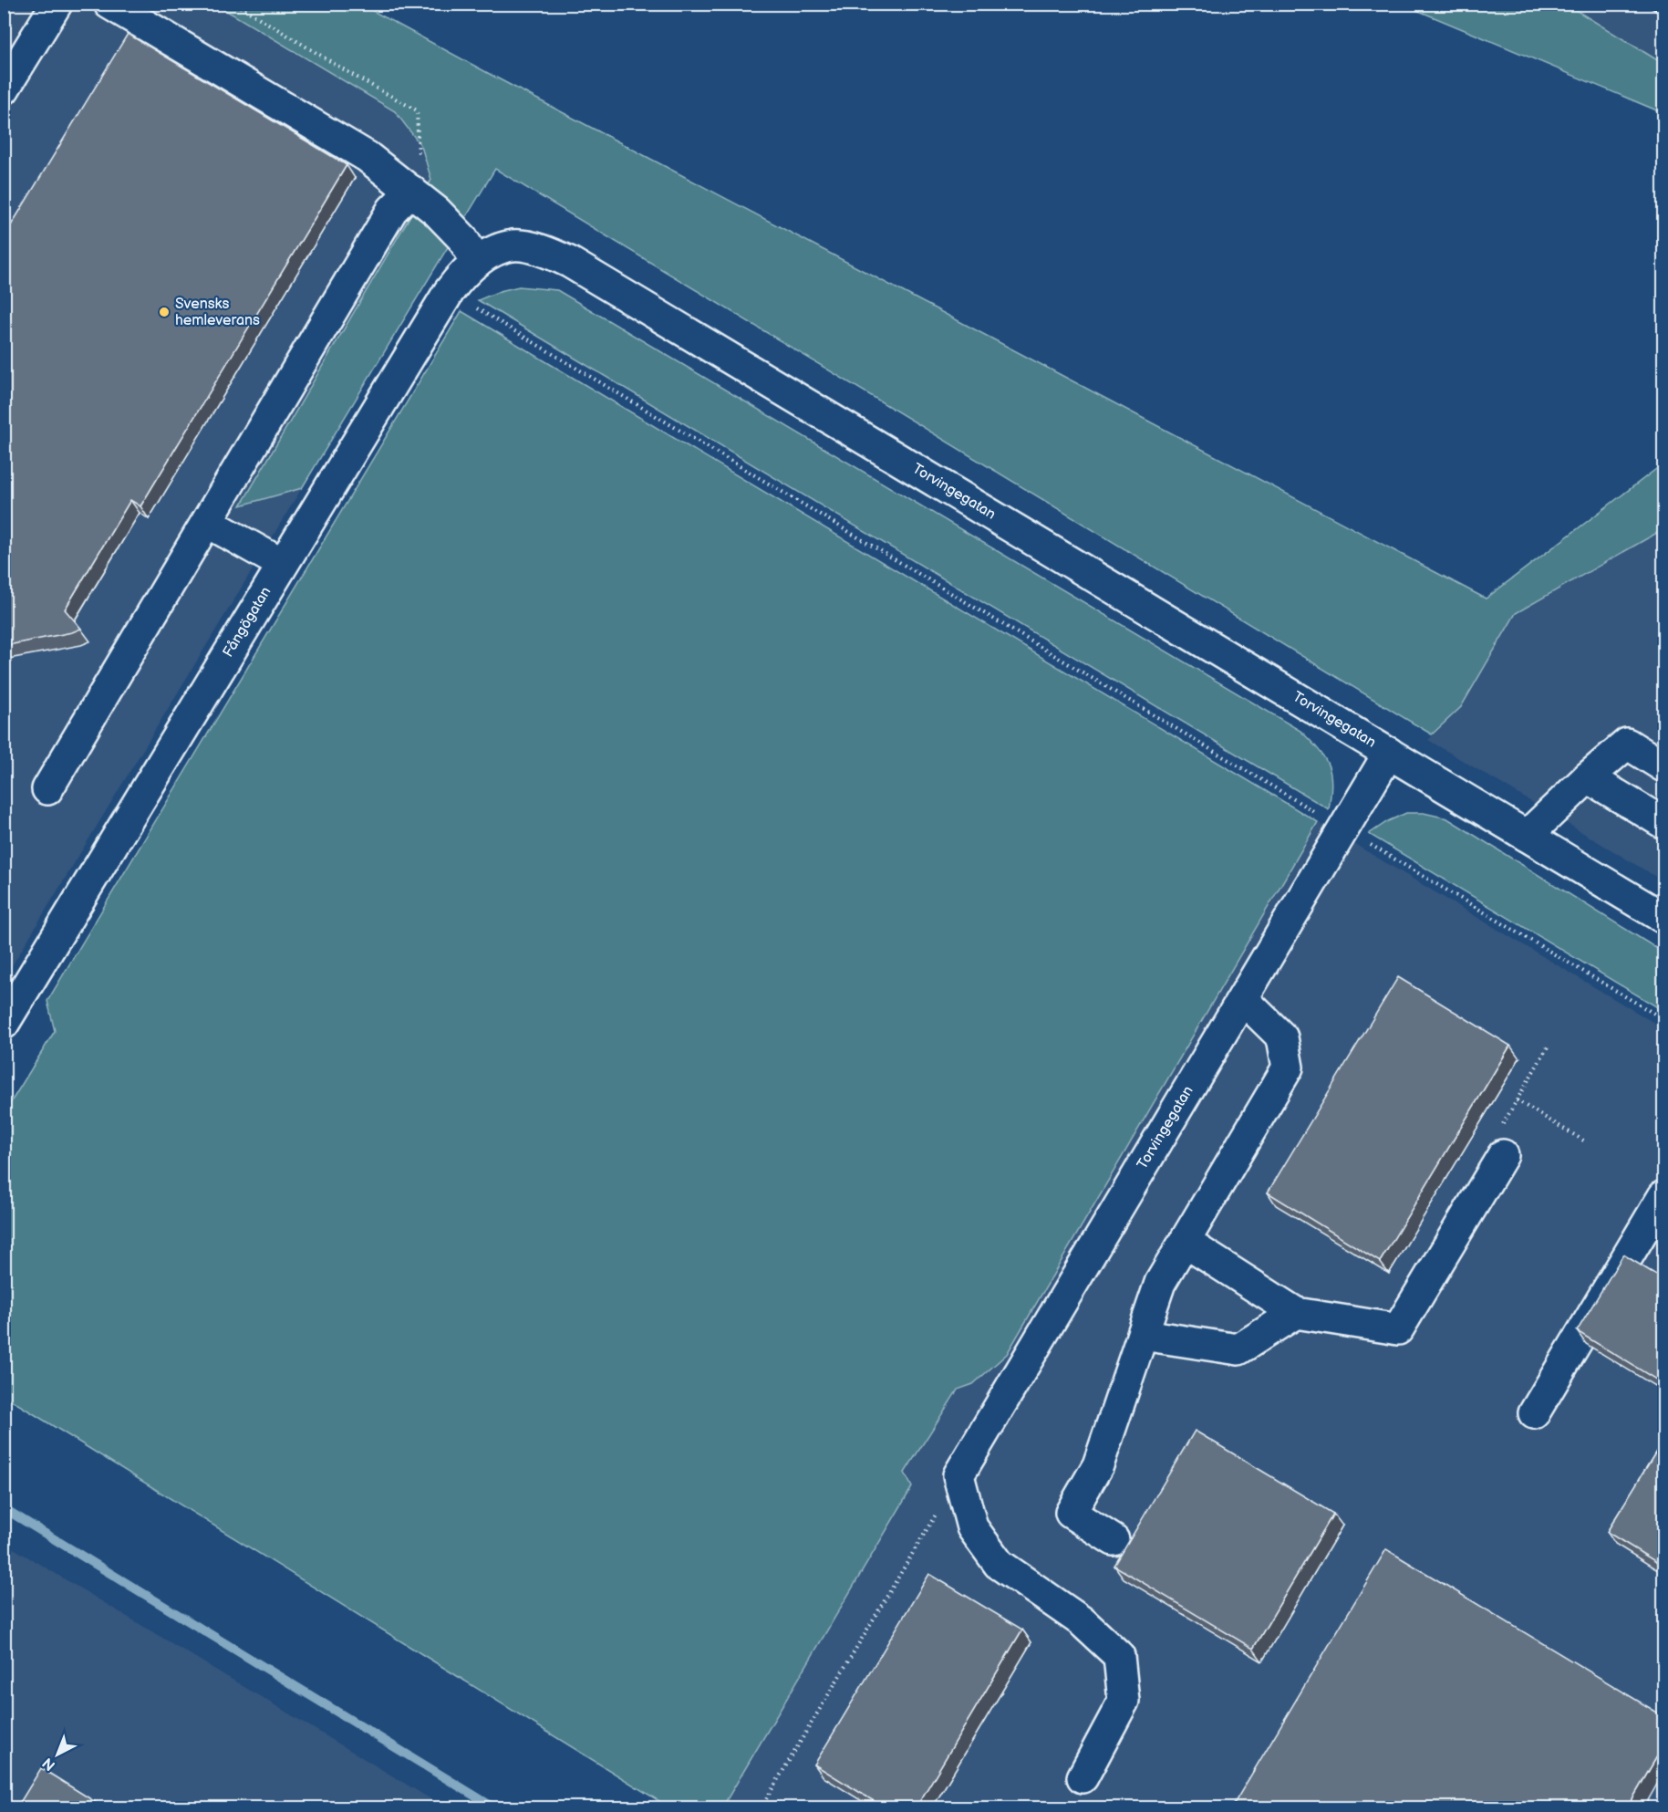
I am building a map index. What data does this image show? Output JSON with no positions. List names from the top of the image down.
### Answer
{
  "streets": {
    "street": ["Torvingegatan", "Fångögatan"]
  },
  "crossings": [
    ["Torvingegatan", "Fångögatan"]
  ],
  "places": ["Svensks hemleverans"],
  "north": "bottom left"
}
